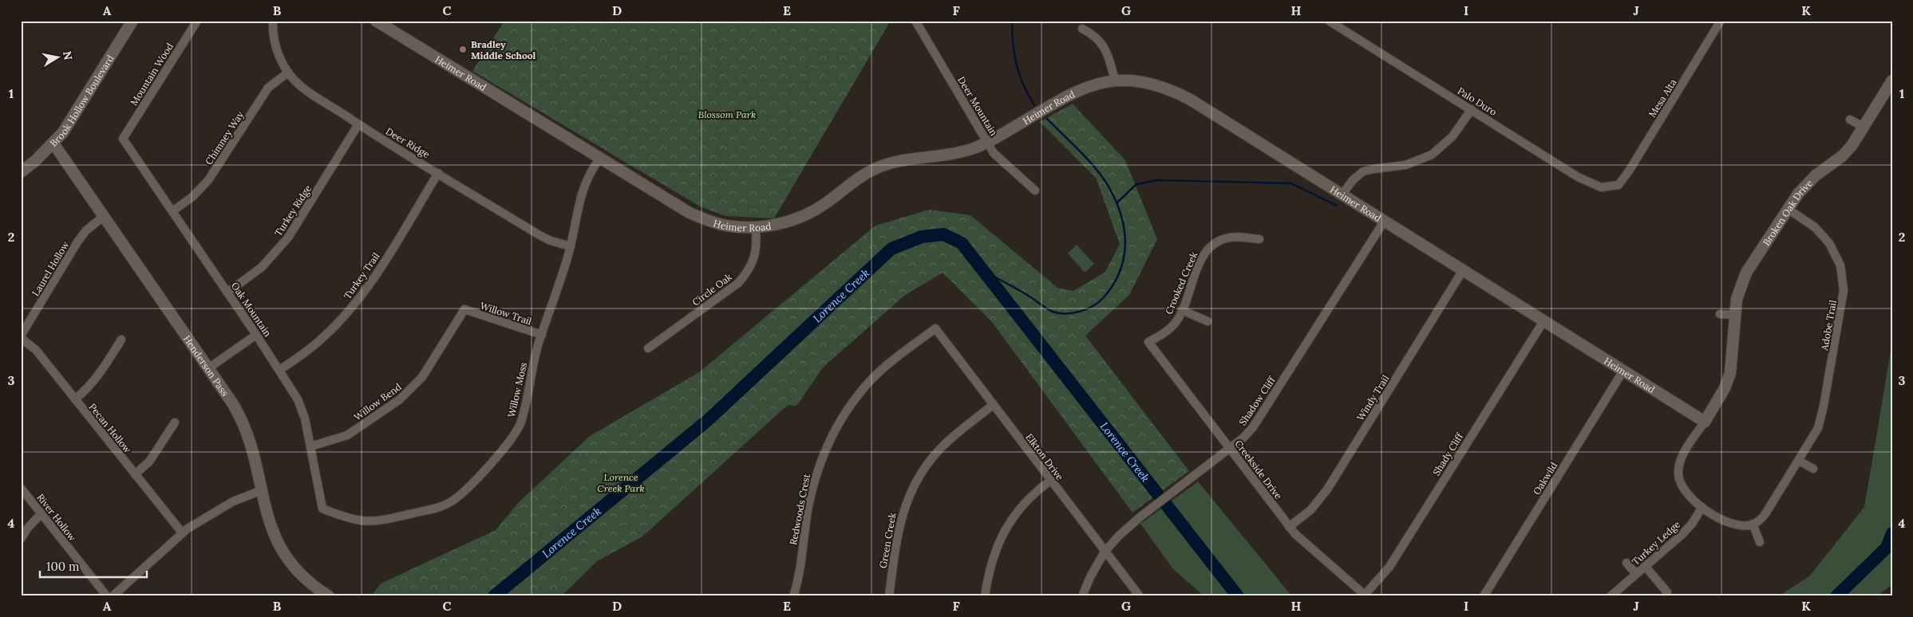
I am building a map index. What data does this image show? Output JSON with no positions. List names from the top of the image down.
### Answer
{
  "streets": {
    "street": [
      "Heimer Road",
      "Mountain Wood",
      "Mesa Alta",
      "Brook Hollow Boulevard",
      "Palo Duro",
      "Deer Mountain",
      "Chimney Way",
      "Deer Ridge",
      "Turkey Ridge",
      "Broken Oak Drive",
      "Laurel Hollow",
      "Turkey Trail",
      "Crooked Creek",
      "Circle Oak",
      "Oak Mountain",
      "Willow Trail",
      "Adobe Trail",
      "Henderson Pass",
      "Willow Moss",
      "Windy Trail",
      "Shadow Cliff",
      "Willow Bend",
      "Pecan Hollow",
      "Shady Cliff",
      "Elkton Drive",
      "Creekside Drive",
      "Oakwild",
      "Redwoods Crest",
      "River Hollow",
      "Green Creek",
      "Turkey Ledge"
    ]
  },
  "crossings": [
    ["Heimer Road", "Deer Mountain"],
    ["Heimer Road", "Broken Oak Drive"],
    ["Heimer Road", "Circle Oak"],
    ["Heimer Road", "Willow Moss"],
    ["Heimer Road", "Windy Trail"],
    ["Heimer Road", "Shadow Cliff"],
    ["Heimer Road", "Shady Cliff"],
    ["Heimer Road", "Oakwild"],
    ["Mountain Wood", "Oak Mountain"],
    ["Mesa Alta", "Palo Duro"],
    ["Brook Hollow Boulevard", "Henderson Pass"],
    ["Chimney Way", "Deer Ridge"],
    ["Chimney Way", "Oak Mountain"],
    ["Deer Ridge", "Turkey Ridge"],
    ["Deer Ridge", "Turkey Trail"],
    ["Deer Ridge", "Willow Moss"],
    ["Turkey Ridge", "Oak Mountain"],
    ["Broken Oak Drive", "Adobe Trail"],
    ["Broken Oak Drive", "Turkey Ledge"],
    ["Laurel Hollow", "Henderson Pass"],
    ["Laurel Hollow", "Pecan Hollow"],
    ["Turkey Trail", "Oak Mountain"],
    ["Crooked Creek", "Creekside Drive"],
    ["Oak Mountain", "Willow Moss"],
    ["Oak Mountain", "Willow Bend"],
    ["Willow Trail", "Willow Moss"],
    ["Willow Trail", "Willow Bend"],
    ["Windy Trail", "Creekside Drive"],
    ["Shadow Cliff", "Elkton Drive"],
    ["Shadow Cliff", "Creekside Drive"],
    ["Shady Cliff", "Creekside Drive"],
    ["Elkton Drive", "Redwoods Crest"],
    ["Elkton Drive", "Green Creek"]
  ],
  "water": ["Lorence Creek"],
  "parks": ["Blossom Park", "Lorence Creek Park"],
  "places": ["Bradley Middle School"],
  "scale_bar": "100 m",
  "north": "right",
  "grid": {
    "columns": [
      "A",
      "B",
      "C",
      "D",
      "E",
      "F",
      "G",
      "H",
      "I",
      "J",
      "K"
    ],
    "rows": [
      "1",
      "2",
      "3",
      "4"
    ]
  }
}
